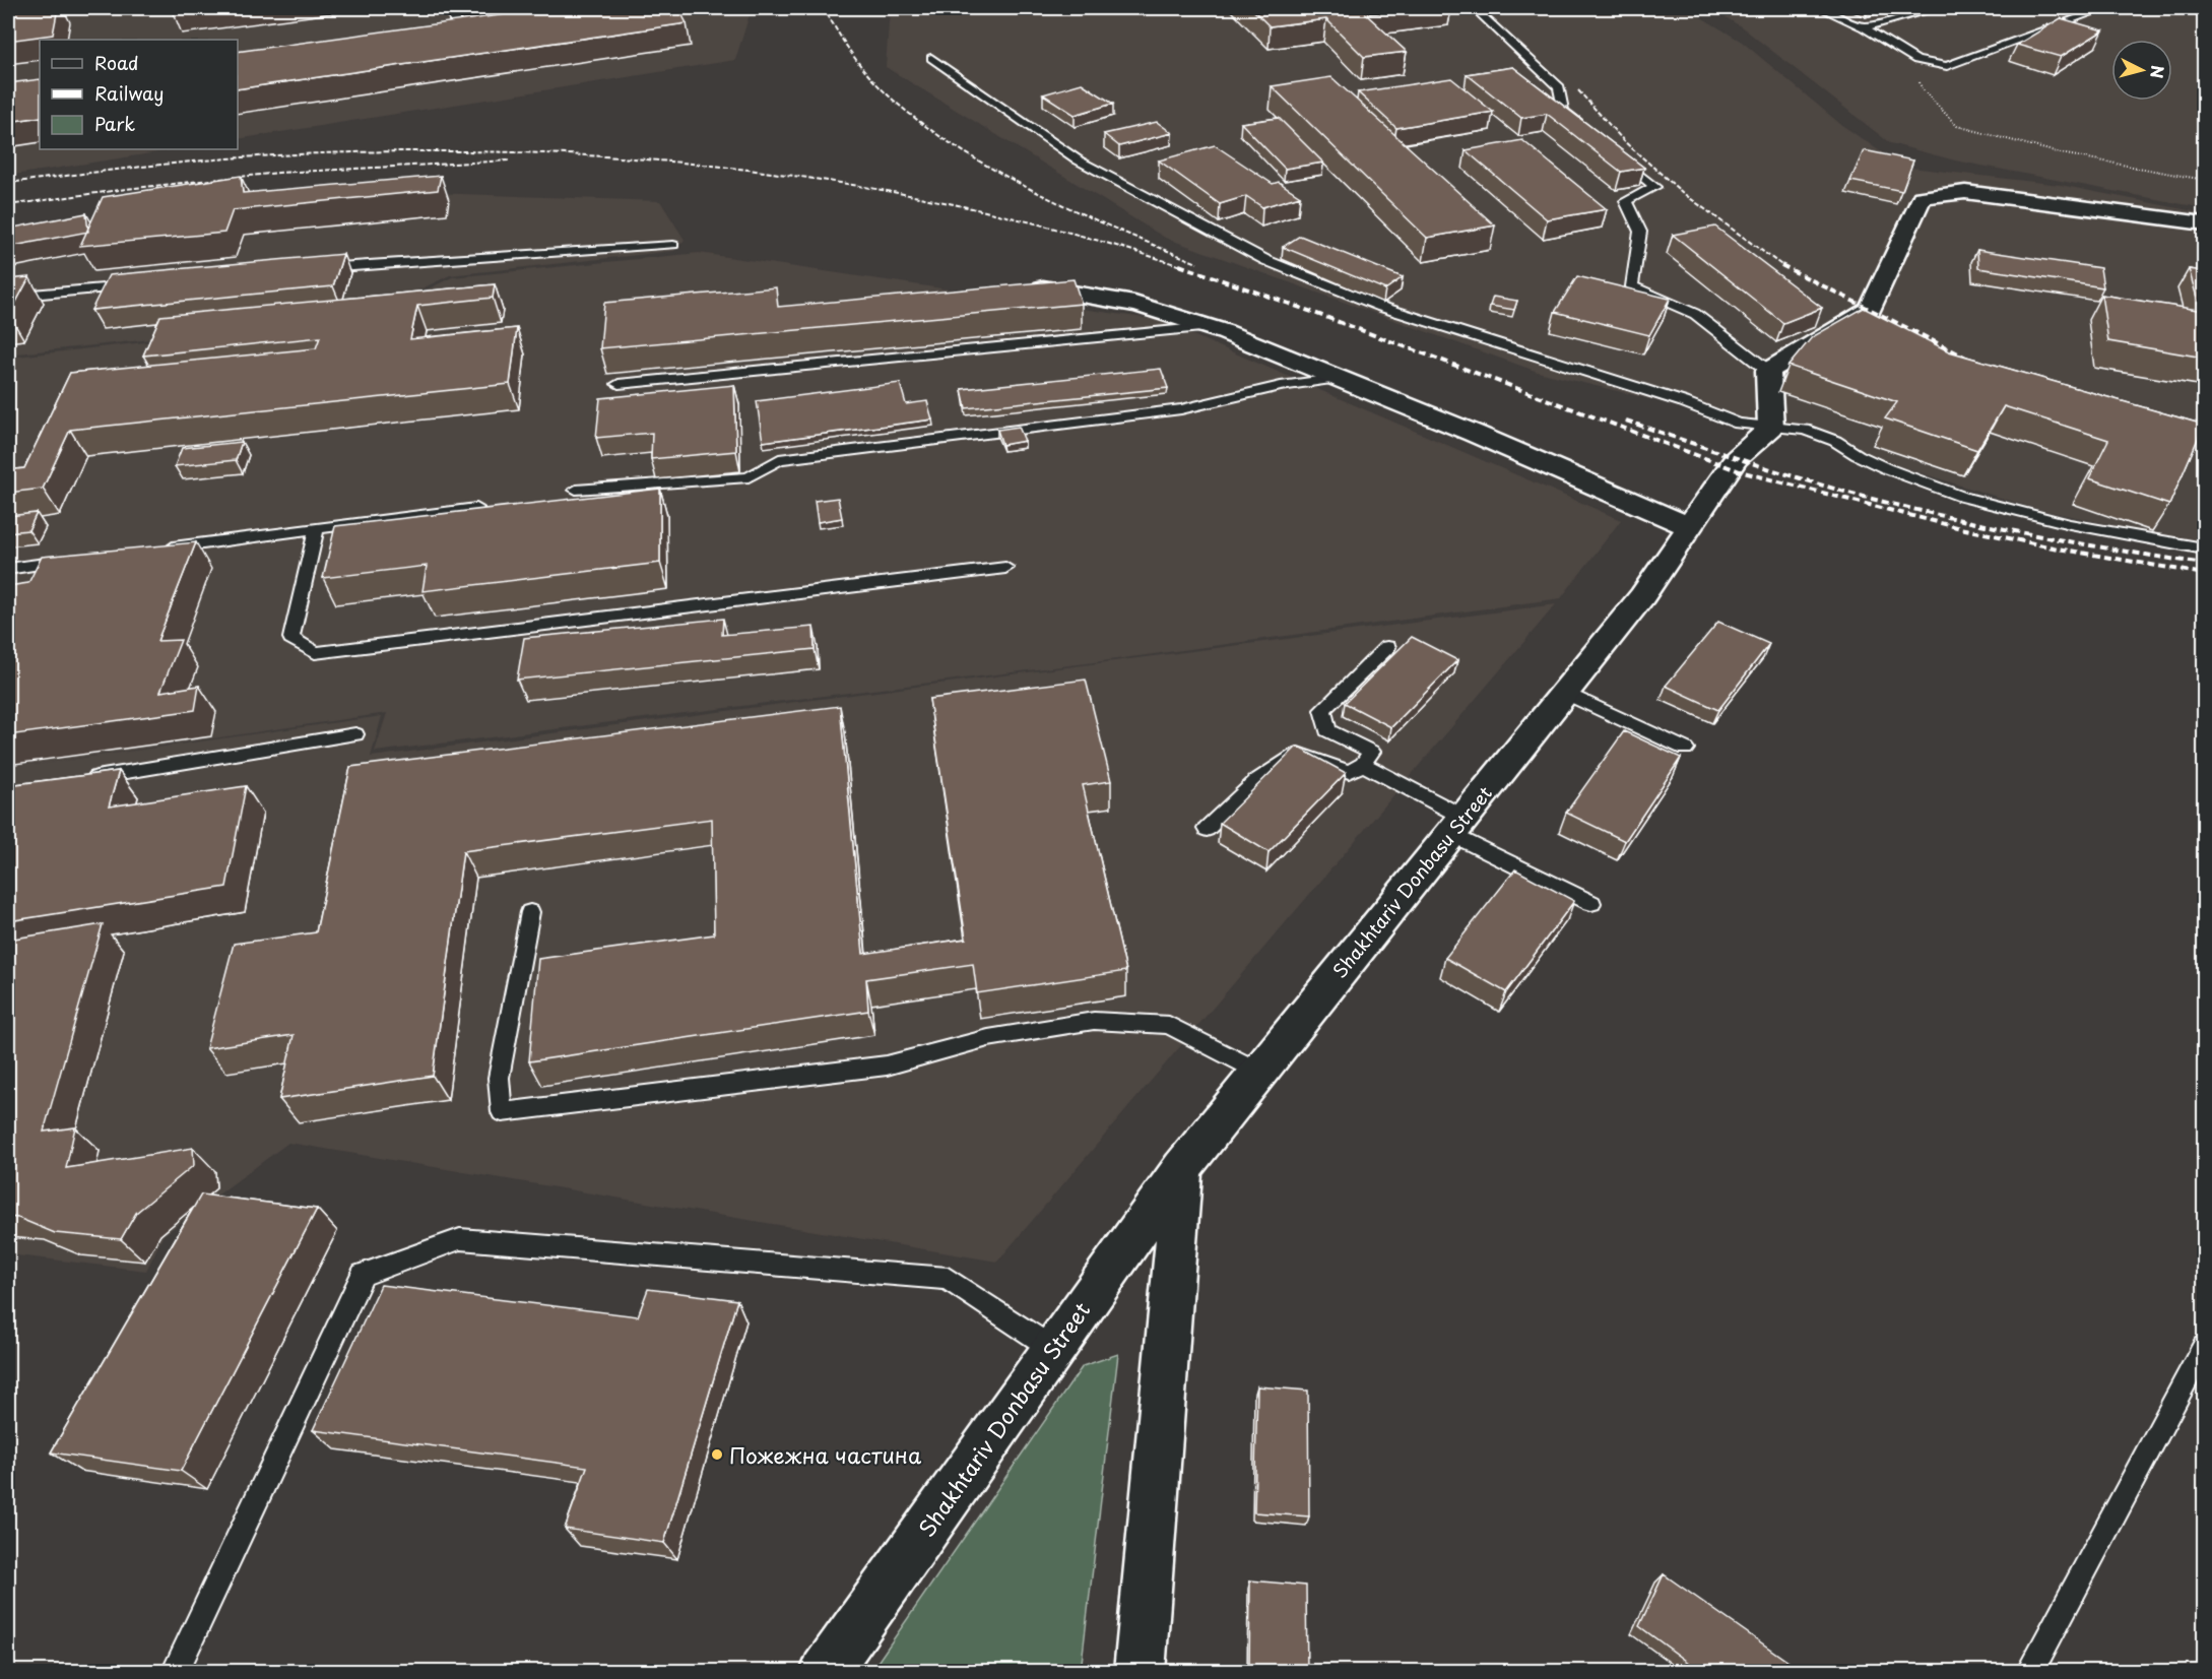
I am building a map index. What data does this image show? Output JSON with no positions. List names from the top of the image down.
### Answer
{
  "streets": {
    "street": ["Shakhtariv Donbasu Street"]
  },
  "places": ["Пожежна частина"],
  "legend": ["Road", "Railway", "Park"],
  "north": "right"
}
